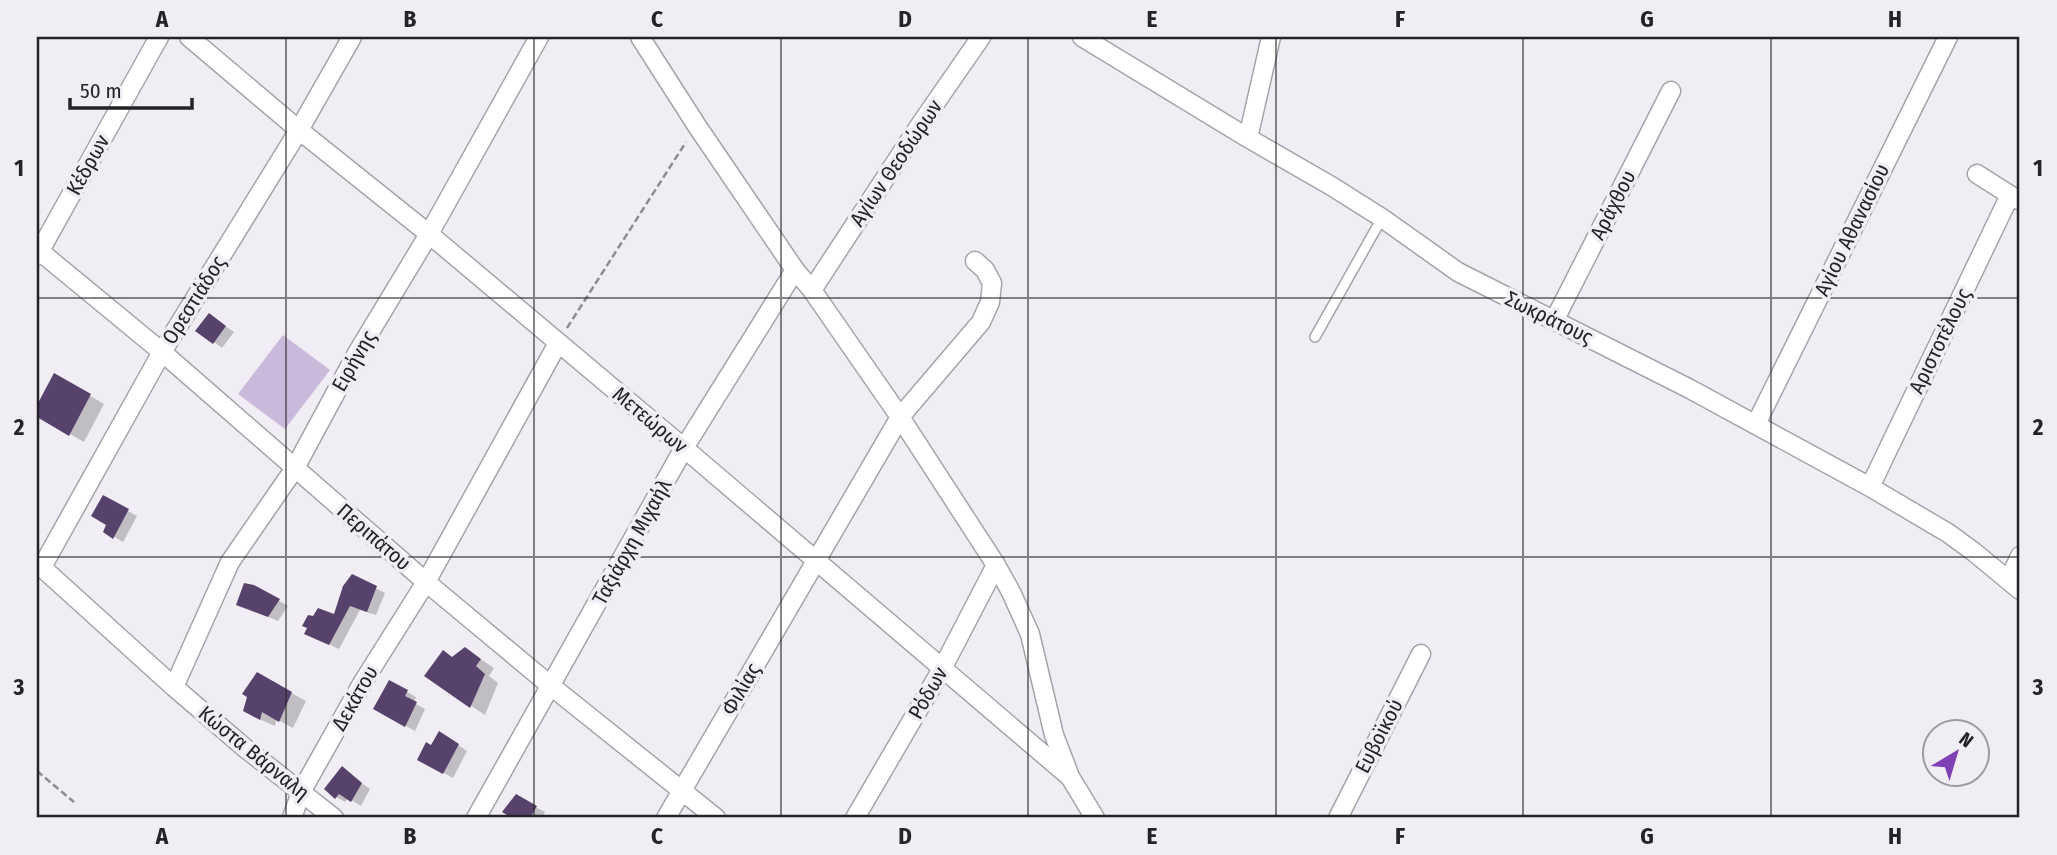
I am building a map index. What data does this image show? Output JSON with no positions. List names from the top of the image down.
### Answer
{
  "streets": {
    "street": [
      "Αγίων Θεοδώρων",
      "Κέδρων",
      "Αράχθου",
      "Αγίου Αθανασίου",
      "Ορεστιάδος",
      "Σωκράτους",
      "Αριστοτέλους",
      "Ειρήνης",
      "Μετεώρων",
      "Περιπάτου",
      "Ταξιάρχη Μιχαήλ",
      "Φιλίας",
      "Ρόδων",
      "Δεκάτου",
      "Ευβοϊκού",
      "Κώστα Βάρναλη"
    ]
  },
  "crossings": [
    ["Κέδρων", "Περιπάτου"],
    ["Αράχθου", "Σωκράτους"],
    ["Αγίου Αθανασίου", "Σωκράτους"],
    ["Ορεστιάδος", "Μετεώρων"],
    ["Ορεστιάδος", "Περιπάτου"],
    ["Ορεστιάδος", "Κώστα Βάρναλη"],
    ["Σωκράτους", "Αριστοτέλους"],
    ["Ειρήνης", "Μετεώρων"],
    ["Ειρήνης", "Περιπάτου"],
    ["Ειρήνης", "Κώστα Βάρναλη"],
    ["Μετεώρων", "Ταξιάρχη Μιχαήλ"],
    ["Μετεώρων", "Φιλίας"],
    ["Μετεώρων", "Ρόδων"],
    ["Μετεώρων", "Δεκάτου"],
    ["Περιπάτου", "Ταξιάρχη Μιχαήλ"],
    ["Περιπάτου", "Φιλίας"],
    ["Περιπάτου", "Δεκάτου"],
    ["Δεκάτου", "Κώστα Βάρναλη"]
  ],
  "scale_bar": "50 m",
  "north": "top right",
  "grid": {
    "columns": [
      "A",
      "B",
      "C",
      "D",
      "E",
      "F",
      "G",
      "H"
    ],
    "rows": ["1", "2", "3"]
  }
}
